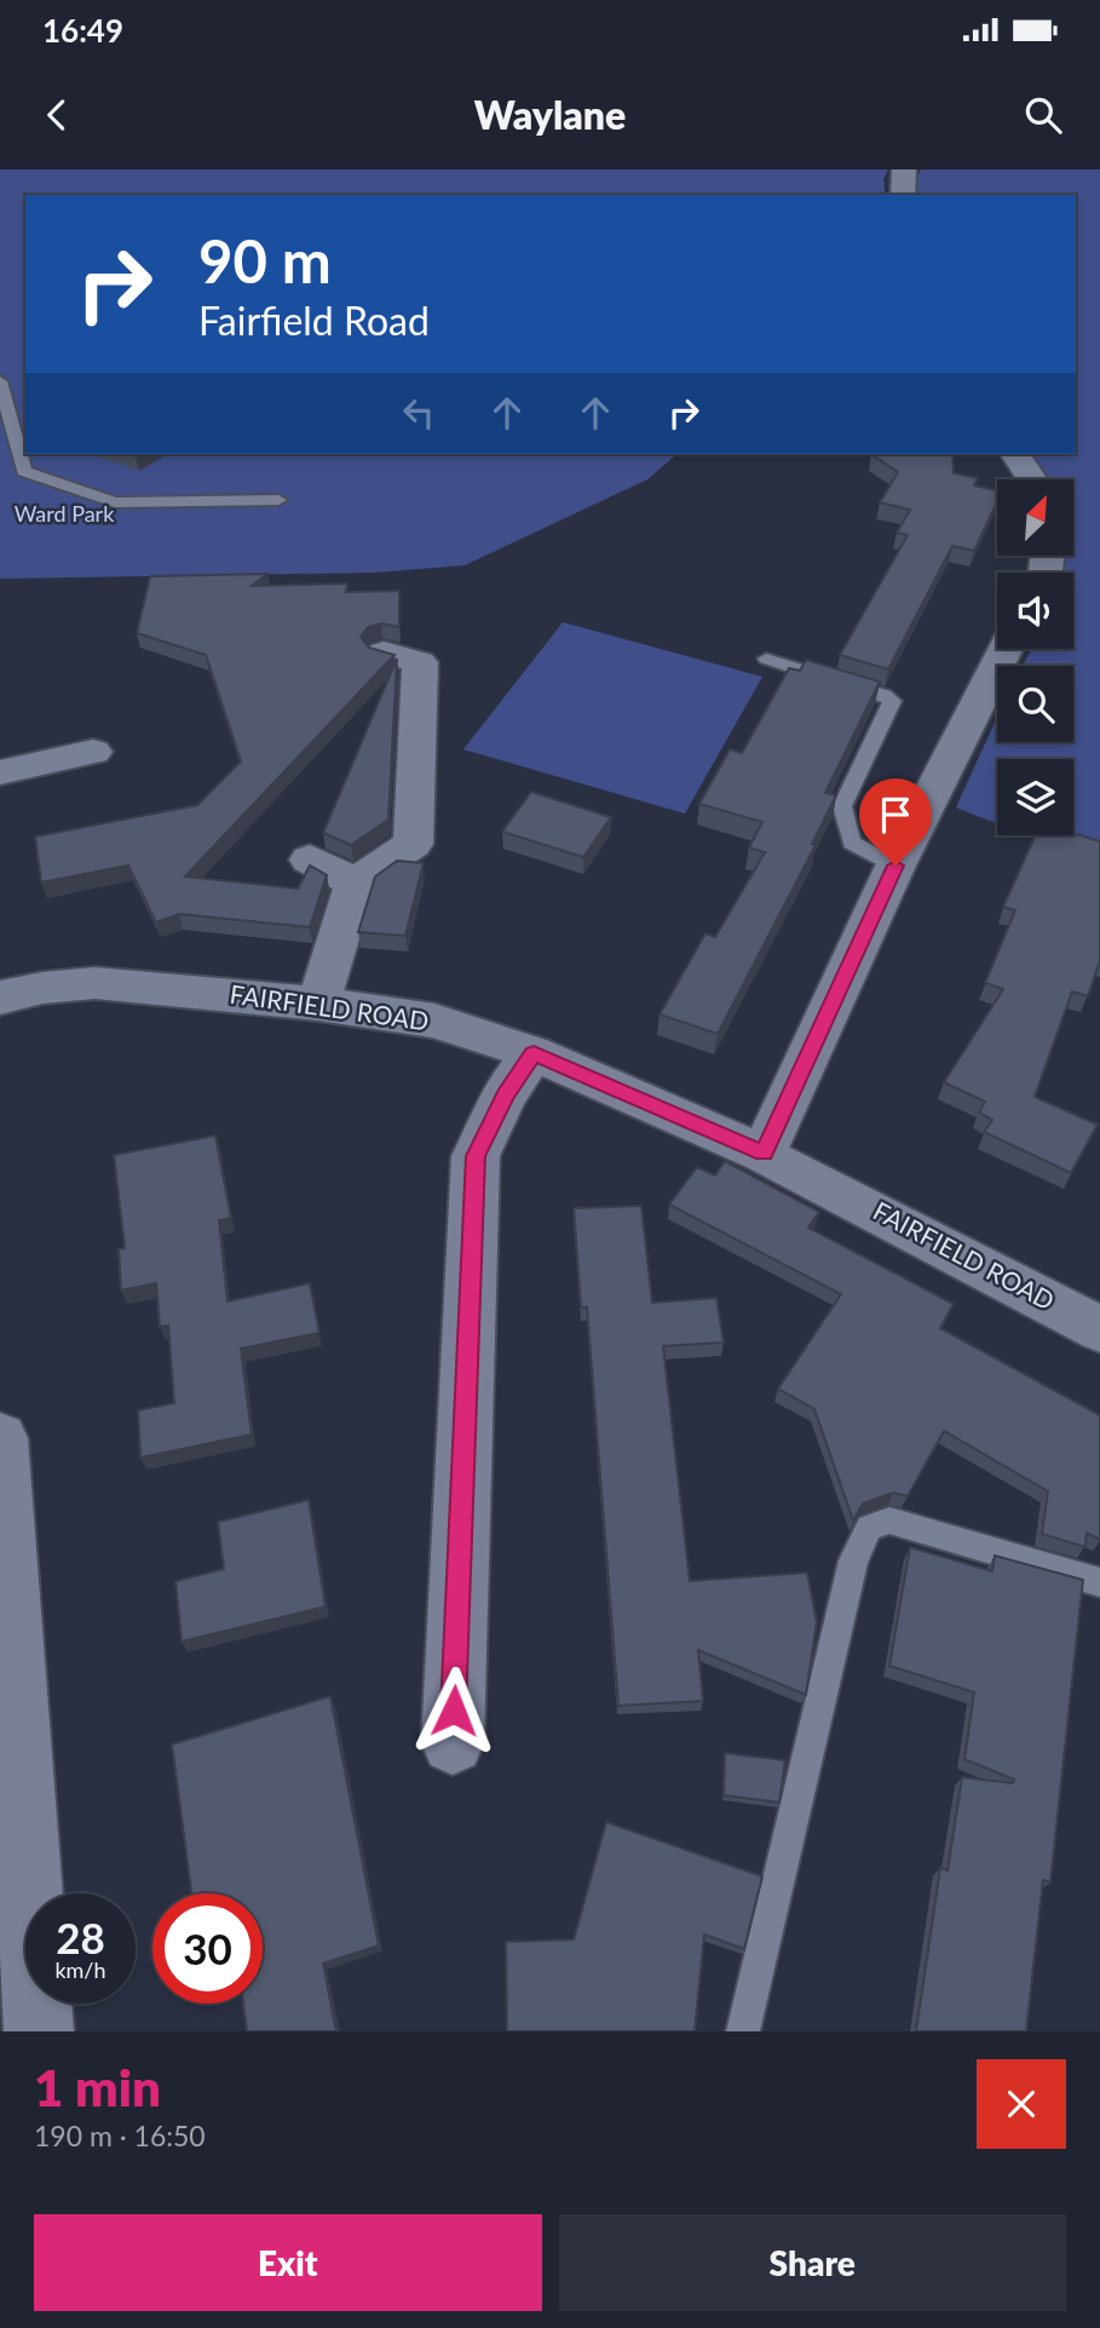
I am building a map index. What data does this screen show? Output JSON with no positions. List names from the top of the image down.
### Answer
{
  "streets": {
    "street": ["FAIRFIELD ROAD"]
  },
  "parks": ["Ward Park"],
  "north": "top right",
  "page": {
    "status": "16:49",
    "header": "Waylane",
    "turn": ["90 m", "Fairfield Road"],
    "speed": "28 km/h",
    "limit": "30",
    "heading": ["1 min", "190 m · 16:50"],
    "buttons": ["Exit", "Share"]
  }
}
